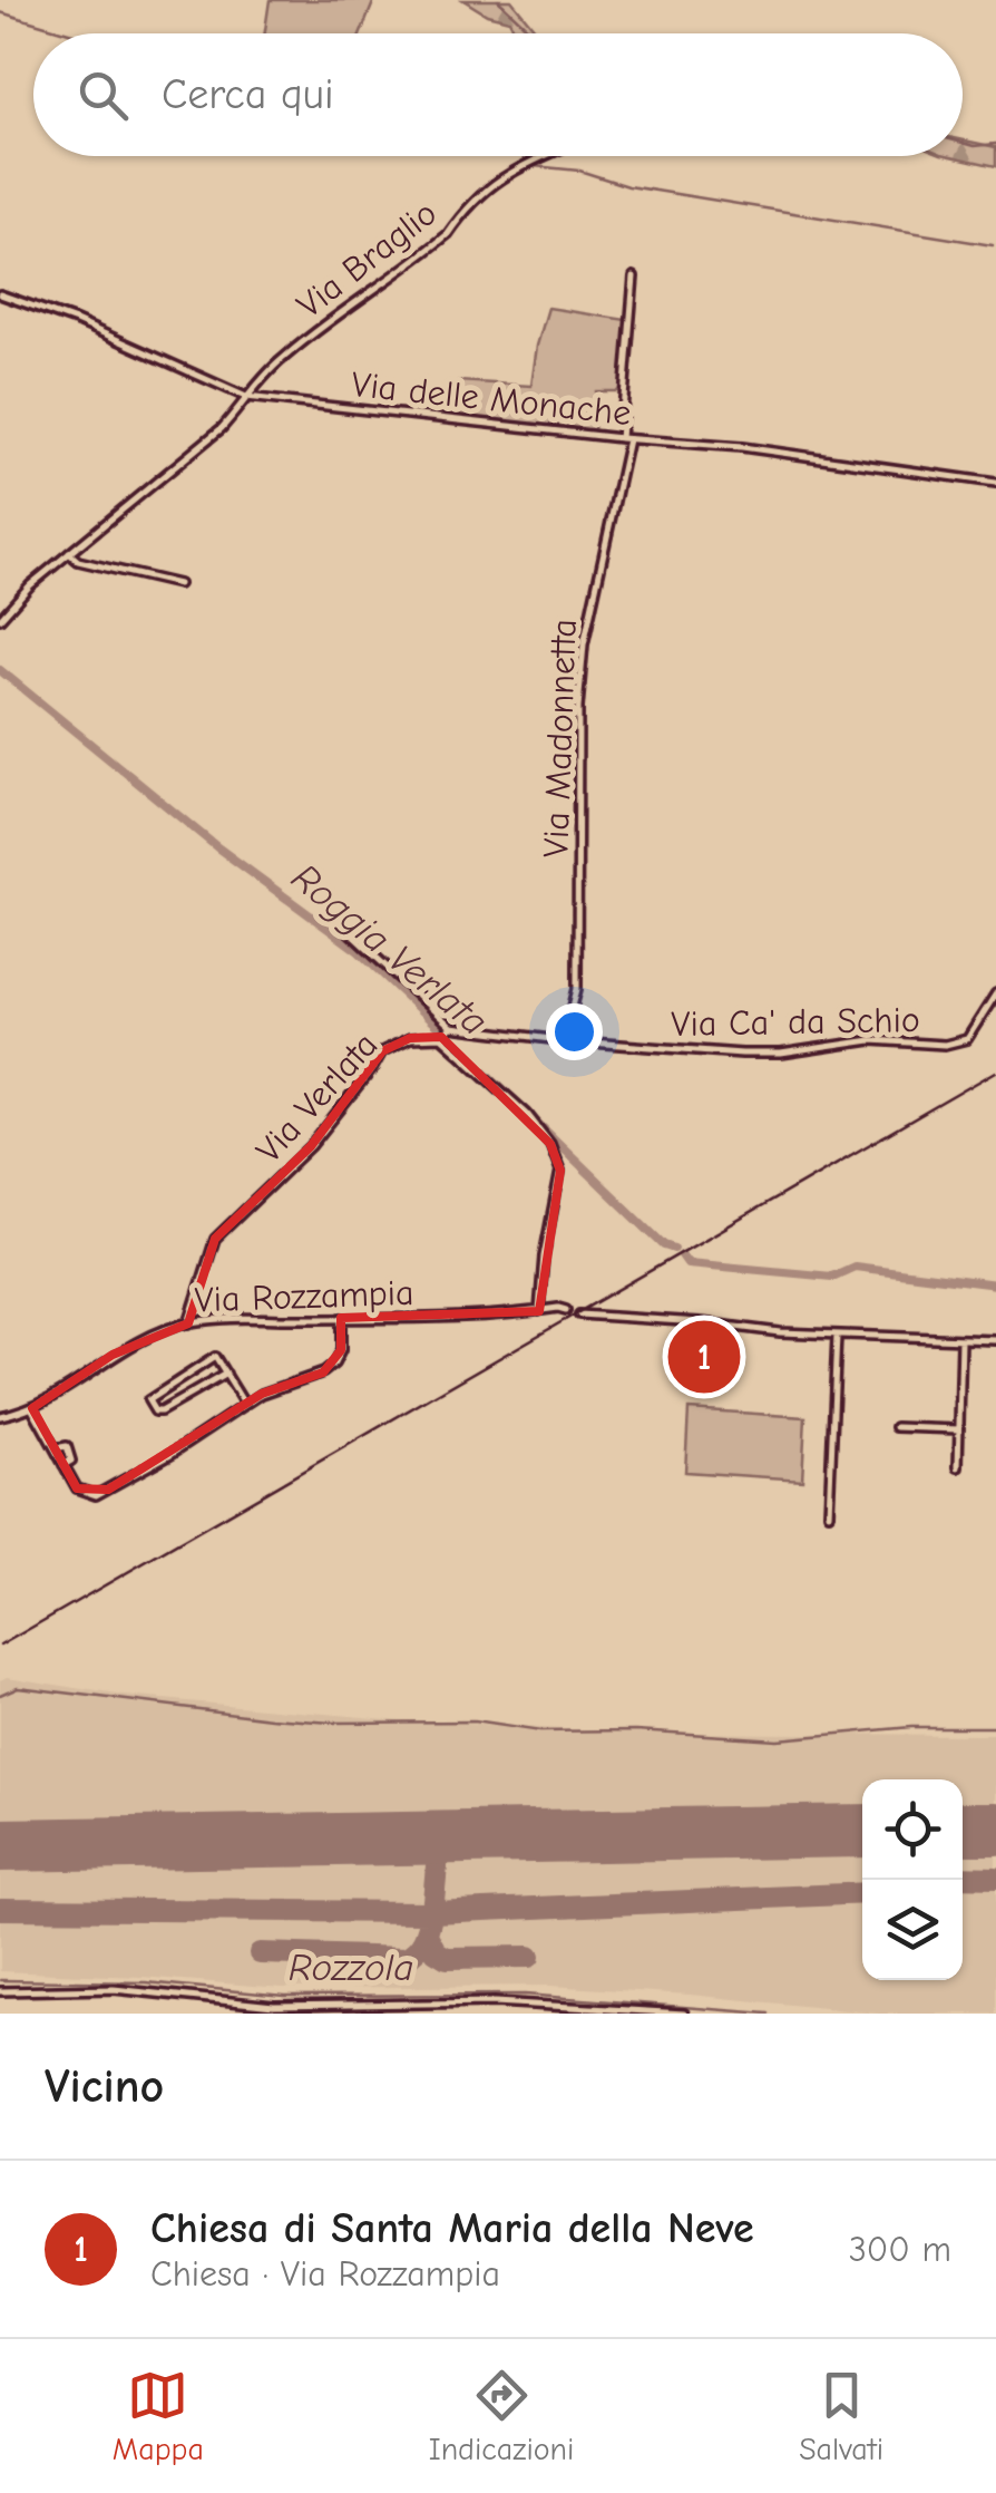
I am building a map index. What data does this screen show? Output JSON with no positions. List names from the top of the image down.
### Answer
{
  "streets": {
    "street": [
      "Via Braglio",
      "Via delle Monache",
      "Via Madonnetta",
      "Via Ca' da Schio",
      "Via Verlata",
      "Via Rozzampia"
    ]
  },
  "crossings": [
    ["Via Braglio", "Via delle Monache"],
    ["Via delle Monache", "Via Madonnetta"],
    ["Via Madonnetta", "Via Ca' da Schio"],
    ["Via Ca' da Schio", "Via Verlata"],
    ["Via Verlata", "Via Rozzampia"]
  ],
  "water": ["Roggia Verlata", "Rozzola"],
  "page": {
    "search": "Cerca qui",
    "pins": "1",
    "heading": "Vicino",
    "list": [
      {
        "mark": "1",
        "name": "Chiesa di Santa Maria della Neve",
        "note": "Chiesa · Via Rozzampia",
        "value": "300 m"
      }
    ],
    "nav": ["Mappa", "Indicazioni", "Salvati"]
  }
}
